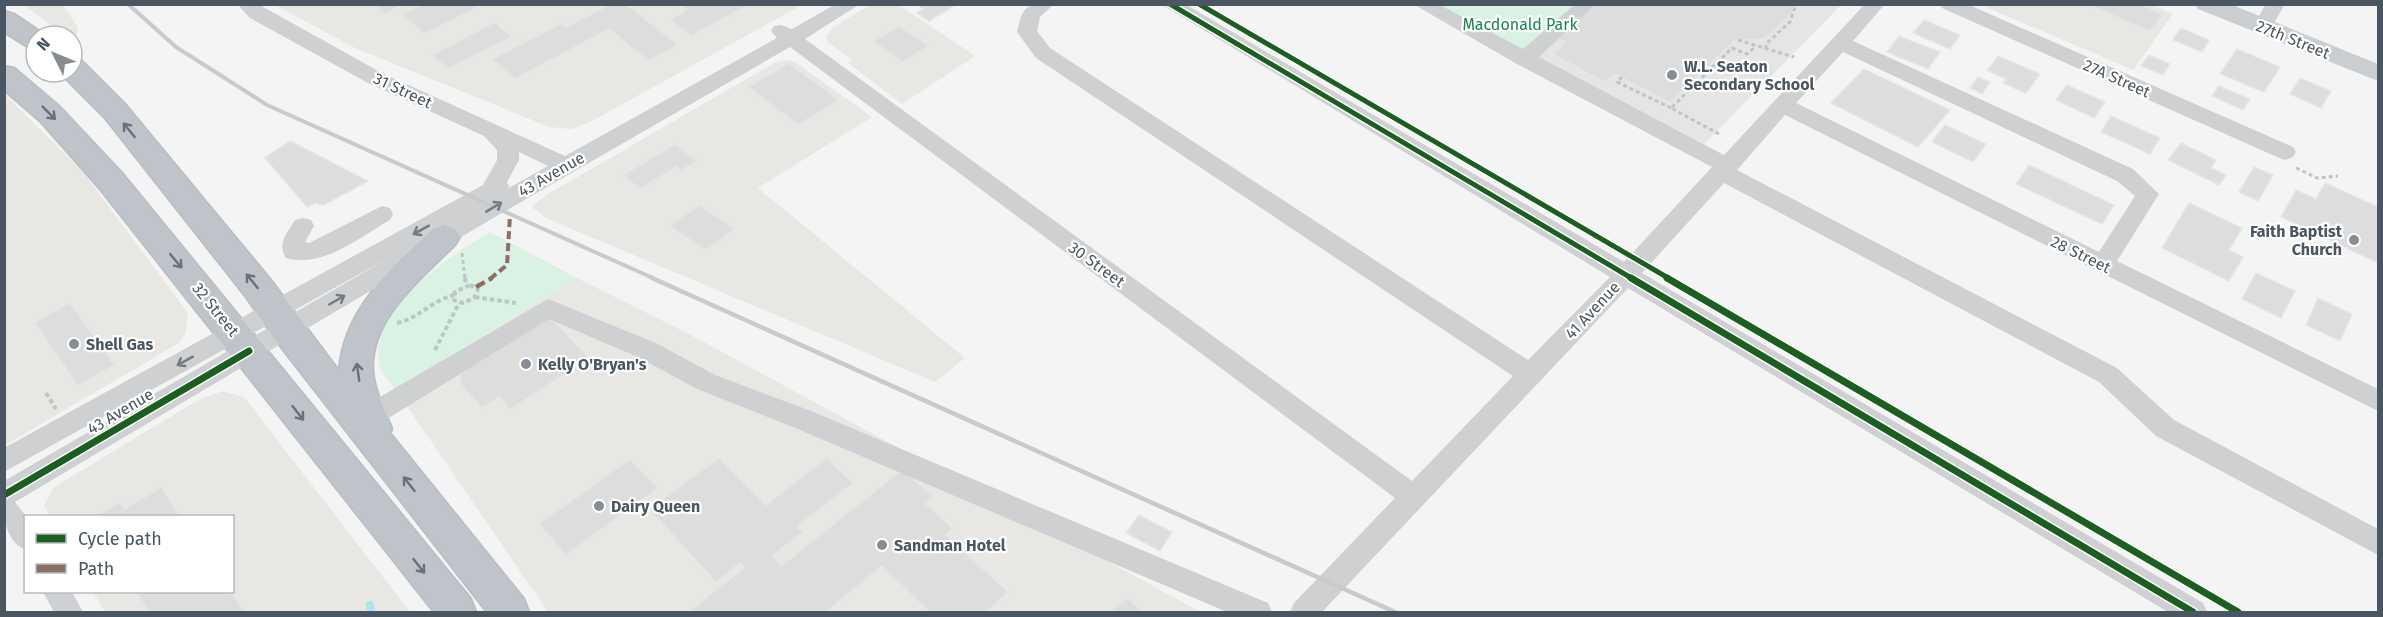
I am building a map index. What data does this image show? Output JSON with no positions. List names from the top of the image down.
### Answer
{
  "streets": {
    "highway": ["32 Street"],
    "main road": ["27th Street"],
    "street": [
      "27A Street",
      "31 Street",
      "43 Avenue",
      "28 Street",
      "30 Street",
      "41 Avenue"
    ]
  },
  "crossings": [
    ["31 Street", "43 Avenue"],
    ["43 Avenue", "30 Street"],
    ["43 Avenue", "32 Street"],
    ["28 Street", "41 Avenue"],
    ["30 Street", "41 Avenue"]
  ],
  "parks": ["Macdonald Park"],
  "places": [
    "W.L. Seaton Secondary School",
    "Faith Baptist Church",
    "Shell Gas",
    "Kelly O'Bryan's",
    "Dairy Queen",
    "Sandman Hotel"
  ],
  "legend": ["Cycle path", "Path"],
  "north": "top left"
}
